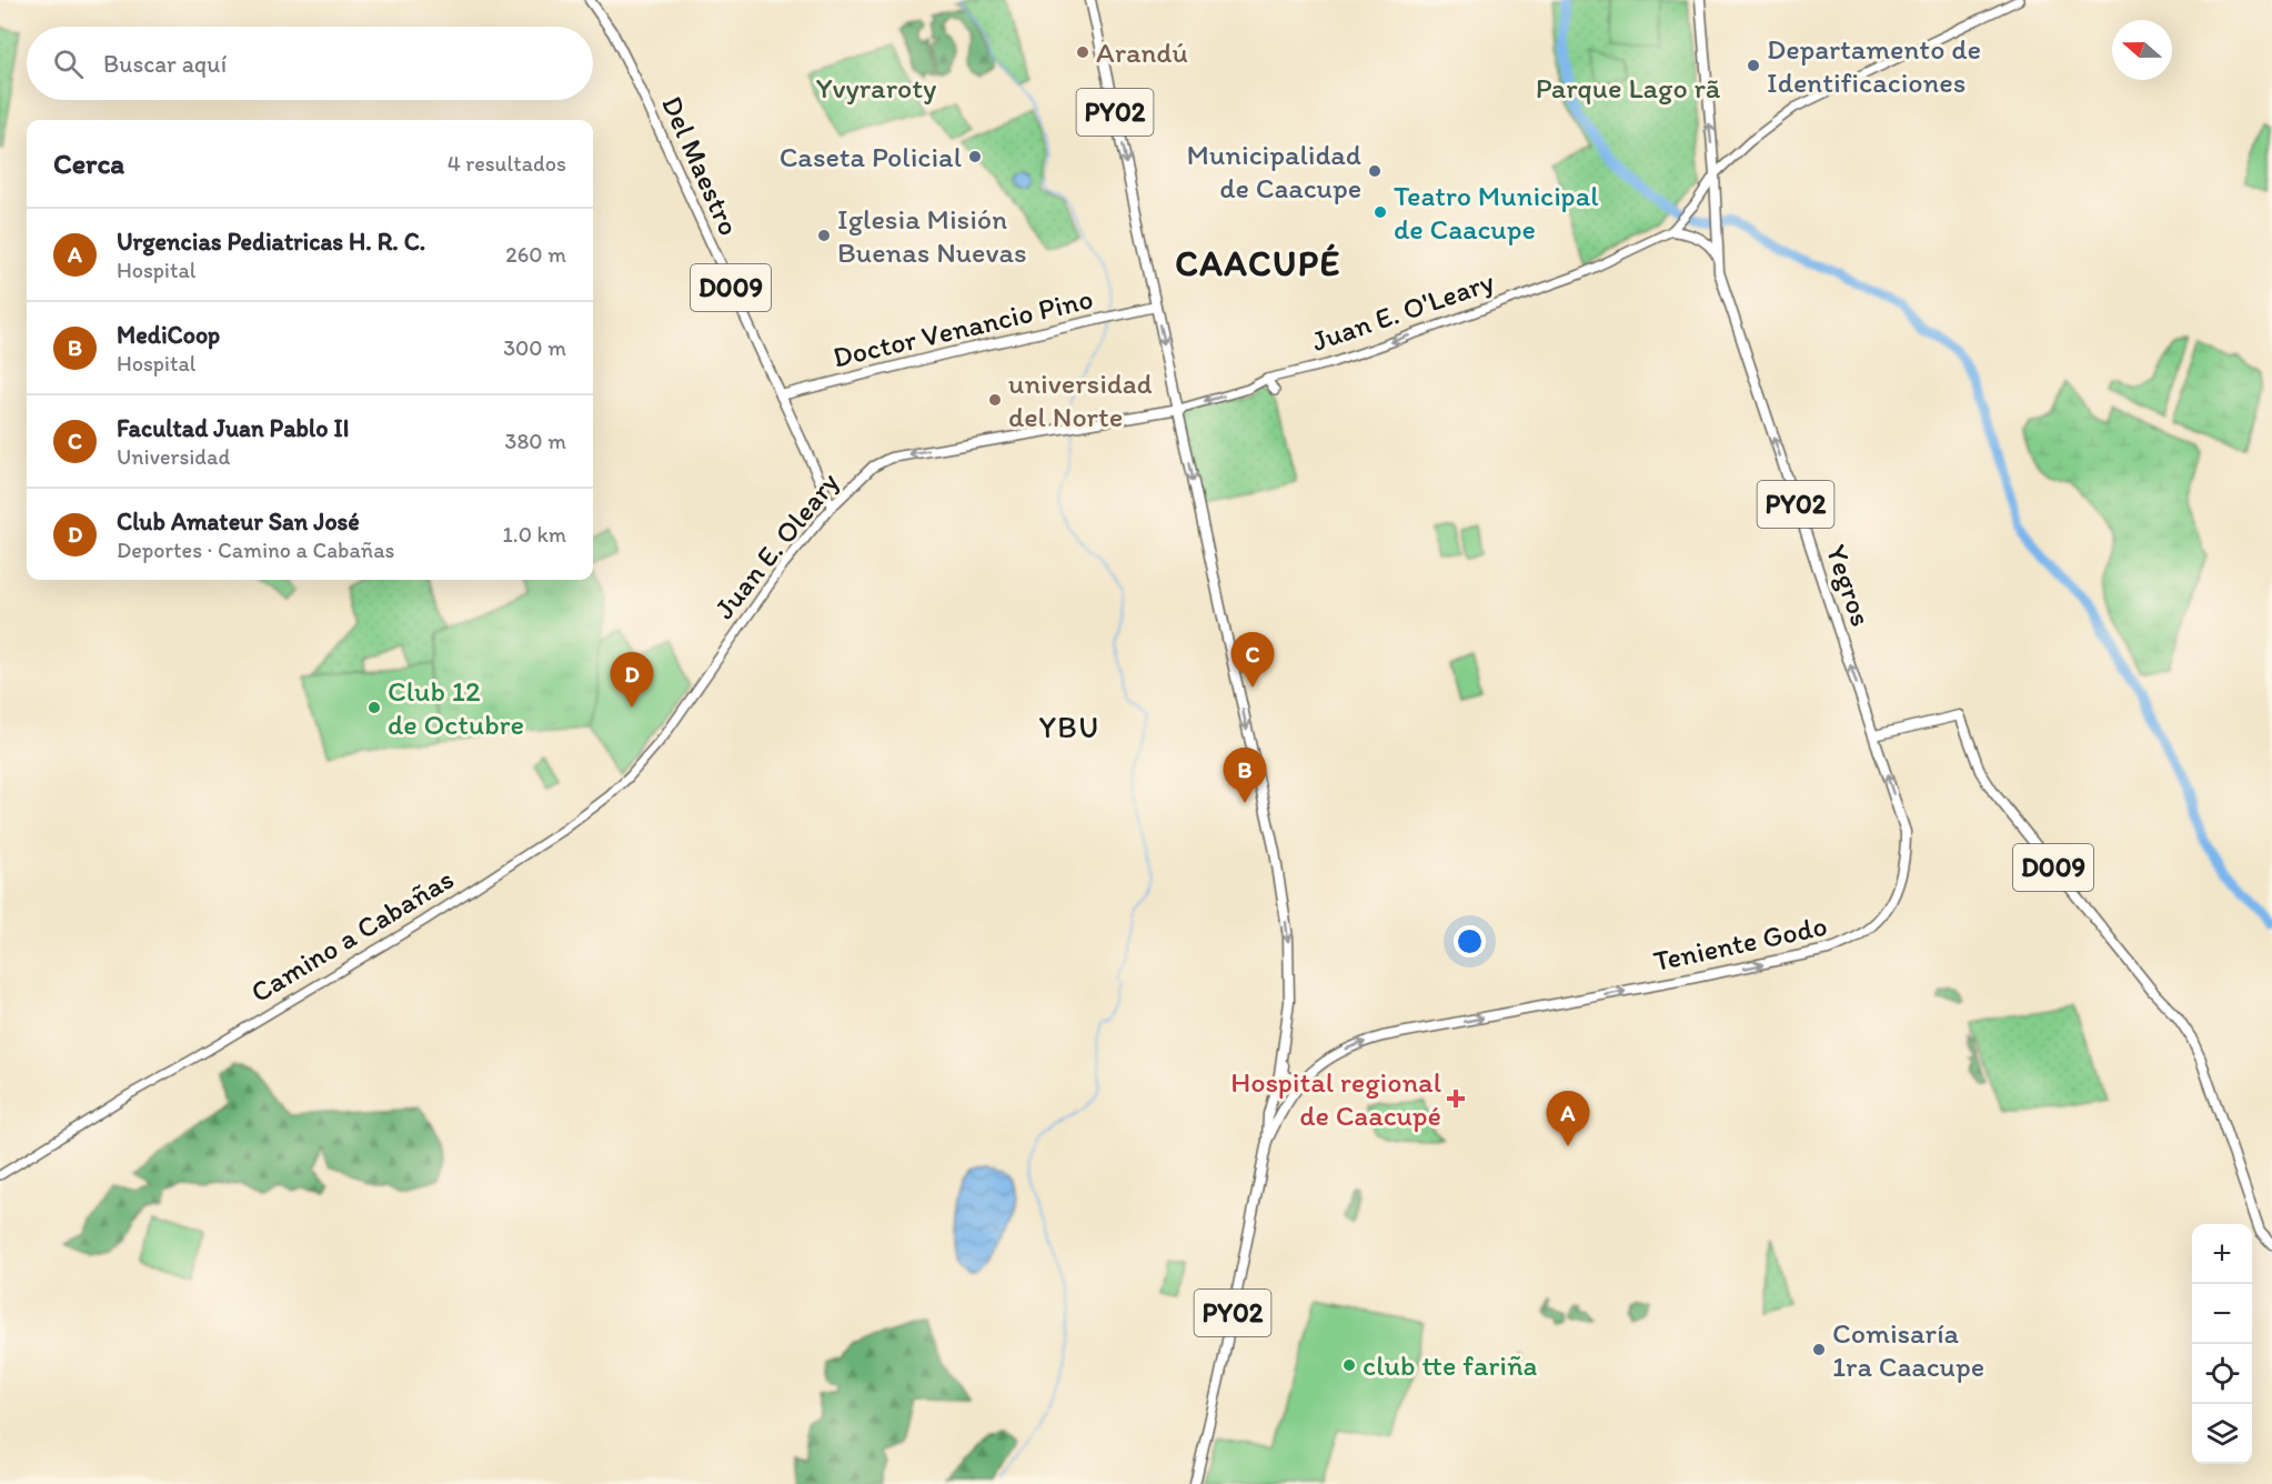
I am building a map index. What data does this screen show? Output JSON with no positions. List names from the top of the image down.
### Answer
{
  "streets": {
    "main road": [
      "PY02",
      "Del Maestro",
      "D009",
      "Juan E. O'Leary",
      "Doctor Venancio Pino",
      "Juan E. Oleary",
      "Yegros",
      "Teniente Godo"
    ],
    "street": ["Camino a Cabañas"]
  },
  "crossings": [
    ["PY02", "Juan E. O'Leary"],
    ["PY02", "Doctor Venancio Pino"],
    ["PY02", "Yegros"],
    ["PY02", "Teniente Godo"],
    ["Del Maestro", "Doctor Venancio Pino"],
    ["Del Maestro", "Juan E. Oleary"],
    ["D009", "Yegros"],
    ["Juan E. O'Leary", "Juan E. Oleary"],
    ["Juan E. O'Leary", "Yegros"],
    ["Juan E. Oleary", "Camino a Cabañas"],
    ["Yegros", "Teniente Godo"]
  ],
  "one_way": [
    "Juan E. O'Leary",
    "Juan E. Oleary",
    "Yegros",
    "Teniente Godo"
  ],
  "districts": ["CAACUPÉ", "YBU"],
  "parks": ["Yvyraroty", "Parque Lago rã"],
  "places": {
    "other": [
      "Arandú",
      "Departamento de Identificaciones",
      "Caseta Policial",
      "Municipalidad de Caacupe",
      "Teatro Municipal de Caacupe",
      "Iglesia Misión Buenas Nuevas",
      "universidad del Norte",
      "Club 12 de Octubre",
      "Comisaría 1ra Caacupe",
      "club tte fariña"
    ],
    "health": ["Hospital regional de Caacupé"]
  },
  "north": "left",
  "page": {
    "search": "Buscar aquí",
    "heading": ["Cerca", "4 resultados"],
    "list": [
      {
        "mark": "A",
        "name": "Urgencias Pediatricas H. R. C.",
        "note": "Hospital",
        "value": "260 m"
      },
      {
        "mark": "B",
        "name": "MediCoop",
        "note": "Hospital",
        "value": "300 m"
      },
      {
        "mark": "C",
        "name": "Facultad Juan Pablo II",
        "note": "Universidad",
        "value": "380 m"
      },
      {
        "mark": "D",
        "name": "Club Amateur San José",
        "note": "Deportes · Camino a Cabañas",
        "value": "1.0 km"
      }
    ],
    "pins": [
      "C",
      "D",
      "B",
      "A"
    ],
    "map_buttons": ["+", "−"]
  }
}
